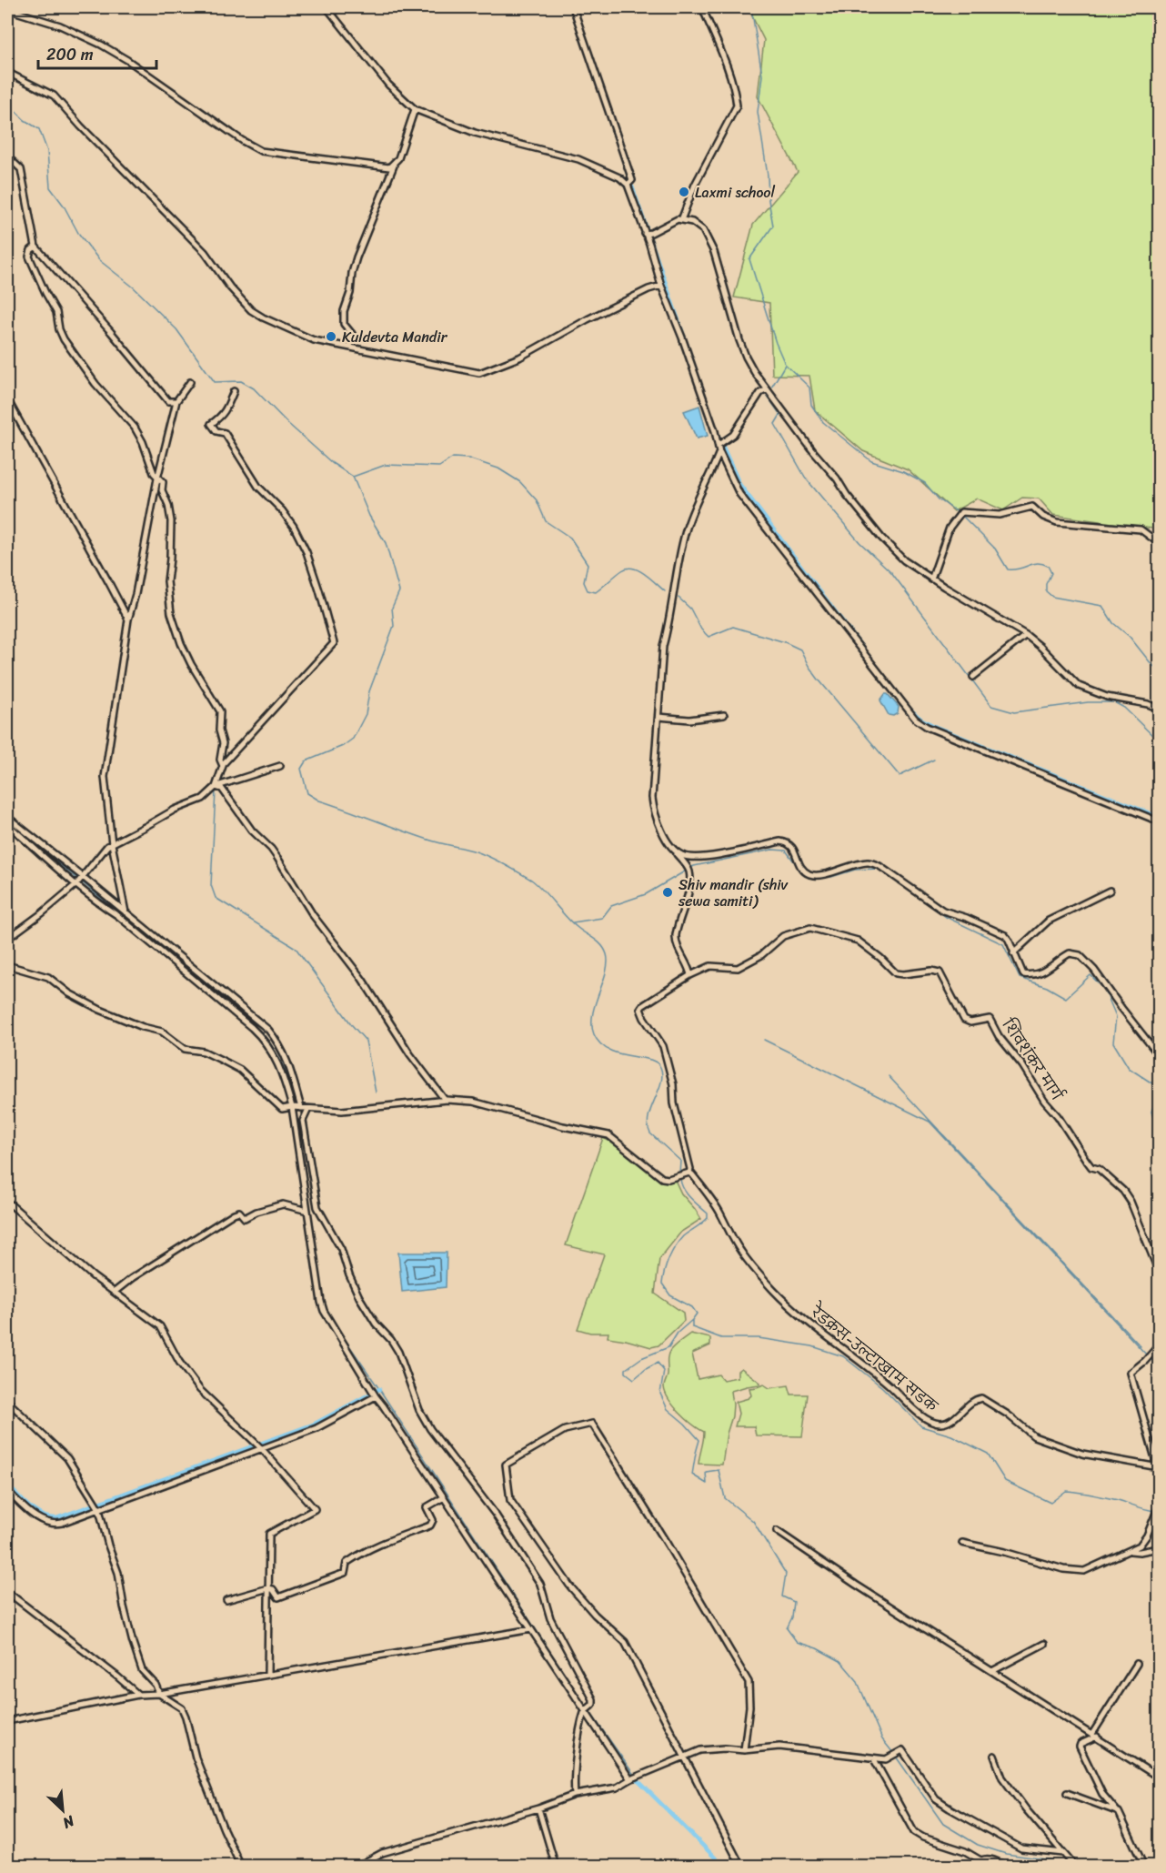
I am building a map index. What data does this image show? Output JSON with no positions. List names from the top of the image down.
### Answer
{
  "streets": {
    "street": ["शिवशंकर मार्ग", "रेडक्रस-उल्टाखाम सडक"]
  },
  "places": ["Laxmi school", "Kuldevta Mandir", "Shiv mandir (shiv sewa samiti)"],
  "scale_bar": "200 m",
  "north": "bottom right"
}
